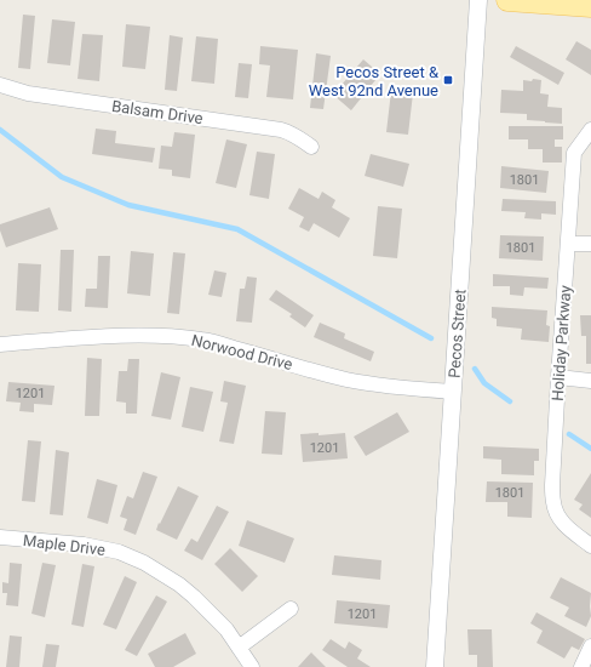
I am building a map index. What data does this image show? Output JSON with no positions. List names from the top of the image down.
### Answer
{
  "streets": {
    "street": [
      "Balsam Drive",
      "Pecos Street",
      "Holiday Parkway",
      "Norwood Drive",
      "Maple Drive"
    ]
  },
  "crossings": [
    ["Pecos Street", "Norwood Drive"]
  ],
  "places": {
    "transit": ["Pecos Street & West 92nd Avenue"]
  },
  "house_numbers": [
    "1801",
    "1801",
    "1201",
    "1201",
    "1801",
    "1201"
  ]
}
